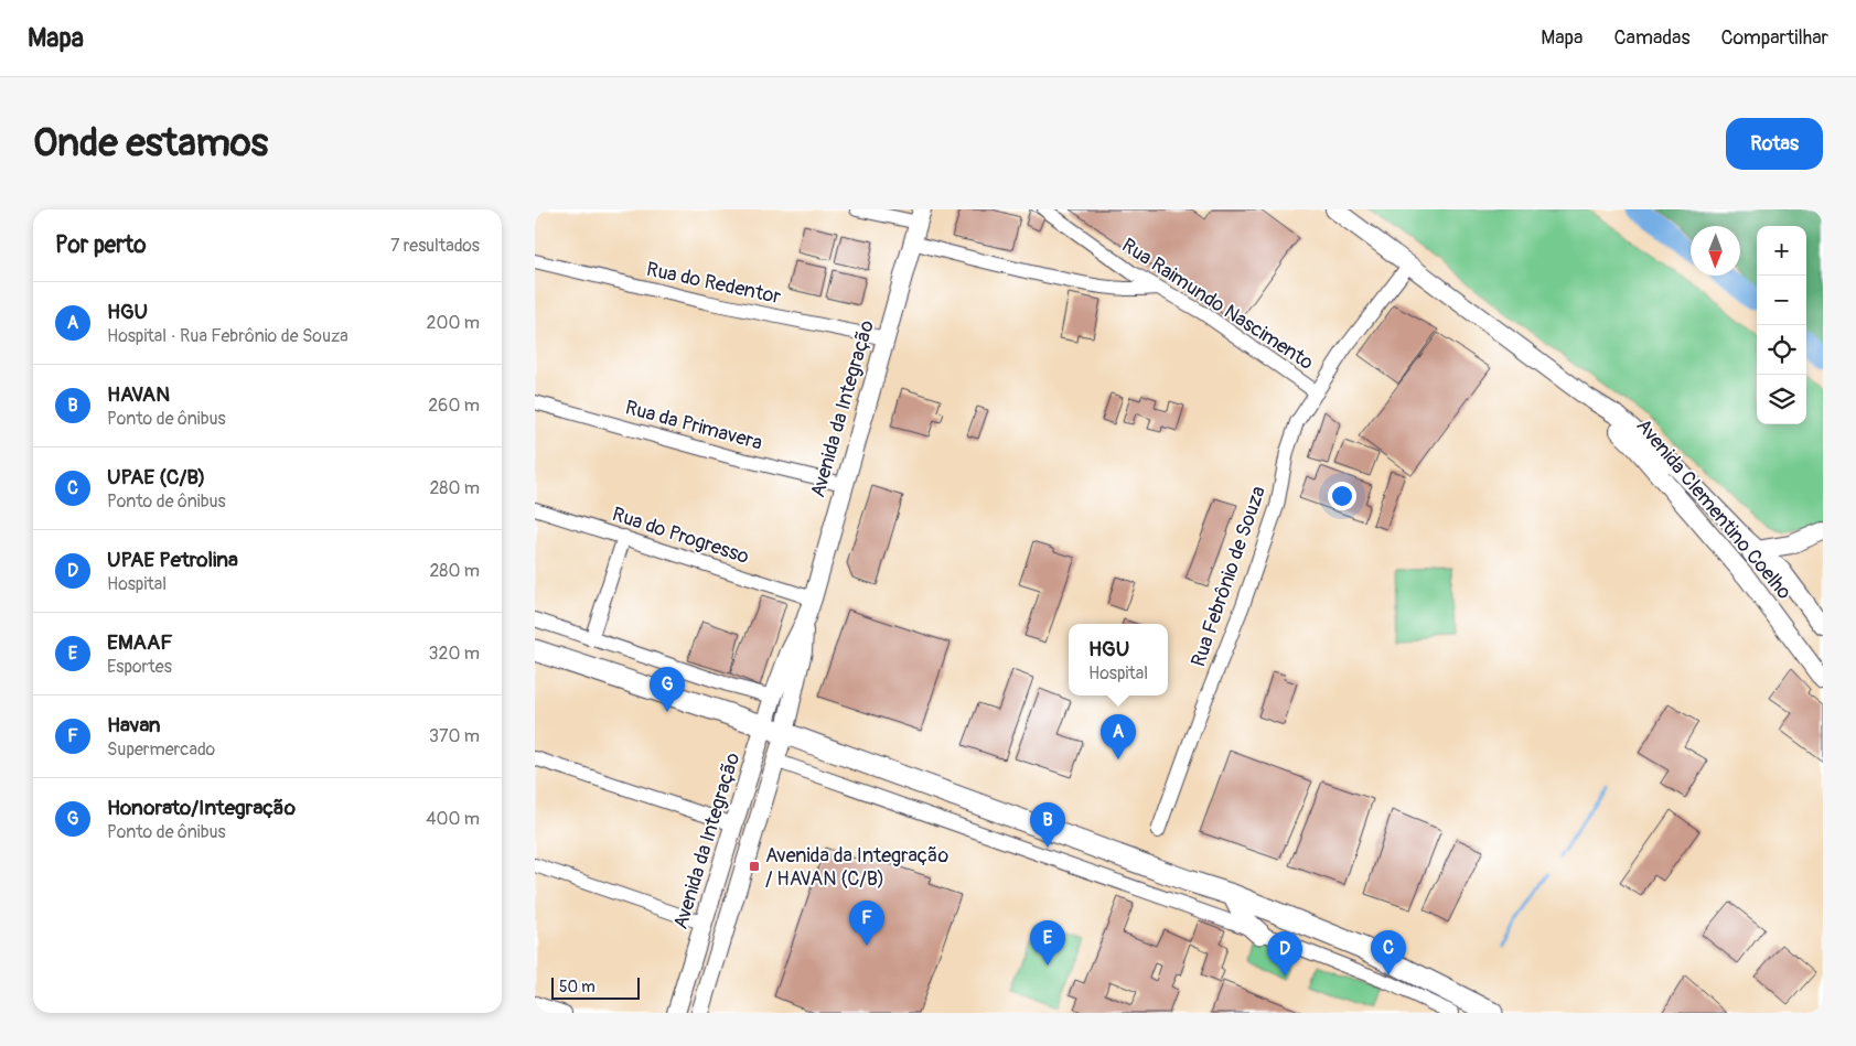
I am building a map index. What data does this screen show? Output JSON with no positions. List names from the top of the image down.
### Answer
{
  "streets": {
    "main road": ["Avenida da Integração", "Avenida Clementino Coelho"],
    "street": [
      "Rua do Redentor",
      "Rua Raimundo Nascimento",
      "Rua da Primavera",
      "Rua do Progresso",
      "Rua Febrônio de Souza"
    ]
  },
  "crossings": [
    ["Rua do Redentor", "Avenida da Integração"],
    ["Rua Raimundo Nascimento", "Rua Febrônio de Souza"],
    ["Avenida da Integração", "Rua da Primavera"],
    ["Avenida da Integração", "Rua do Progresso"],
    ["Avenida Clementino Coelho", "Rua Febrônio de Souza"]
  ],
  "places": {
    "transit": ["Avenida da Integração / HAVAN (C/B)"]
  },
  "scale_bar": "50 m",
  "north": "bottom",
  "page": {
    "header": "Mapa",
    "nav": ["Mapa", "Camadas", "Compartilhar"],
    "buttons": "Rotas",
    "title": "Onde estamos",
    "heading": ["Por perto", "7 resultados"],
    "map_buttons": ["+", "−"],
    "list": [
      {
        "mark": "A",
        "name": "HGU",
        "note": "Hospital · Rua Febrônio de Souza",
        "value": "200 m"
      },
      {
        "mark": "B",
        "name": "HAVAN",
        "note": "Ponto de ônibus",
        "value": "260 m"
      },
      {
        "mark": "C",
        "name": "UPAE (C/B)",
        "note": "Ponto de ônibus",
        "value": "280 m"
      },
      {
        "mark": "D",
        "name": "UPAE Petrolina",
        "note": "Hospital",
        "value": "280 m"
      },
      {
        "mark": "E",
        "name": "EMAAF",
        "note": "Esportes",
        "value": "320 m"
      },
      {
        "mark": "F",
        "name": "Havan",
        "note": "Supermercado",
        "value": "370 m"
      },
      {
        "mark": "G",
        "name": "Honorato/Integração",
        "note": "Ponto de ônibus",
        "value": "400 m"
      }
    ],
    "popup": ["HGU", "Hospital"],
    "pins": [
      "G",
      "A",
      "B",
      "F",
      "E",
      "C",
      "D"
    ],
    "scale": "50 m"
  }
}
